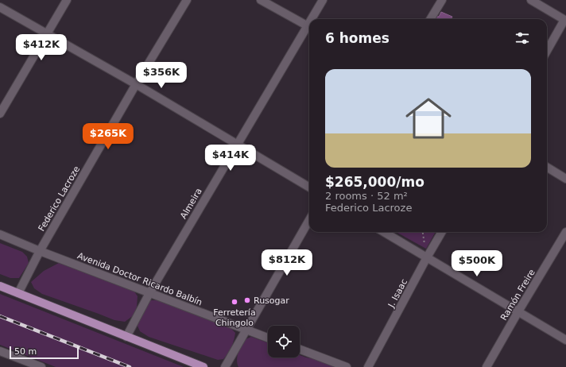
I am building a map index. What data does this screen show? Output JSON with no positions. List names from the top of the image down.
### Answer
{
  "streets": {
    "street": [
      "Federico Lacroze",
      "Almeira",
      "Avenida Doctor Ricardo Balbín",
      "J. Isaac",
      "Ramón Freire"
    ]
  },
  "crossings": [
    ["Federico Lacroze", "Avenida Doctor Ricardo Balbín"],
    ["Almeira", "Avenida Doctor Ricardo Balbín"]
  ],
  "places": ["Rusogar", "Ferretería Chingolo"],
  "scale_bar": "50 m",
  "page": {
    "heading": "6 homes",
    "price": [
      "$412K",
      "$356K",
      "$265K",
      "$414K",
      "$812K",
      "$500K"
    ],
    "list": [
      {
        "name": "$265,000/mo",
        "note": "2 rooms · 52 m² · Federico Lacroze"
      }
    ],
    "scale": "50 m"
  }
}
